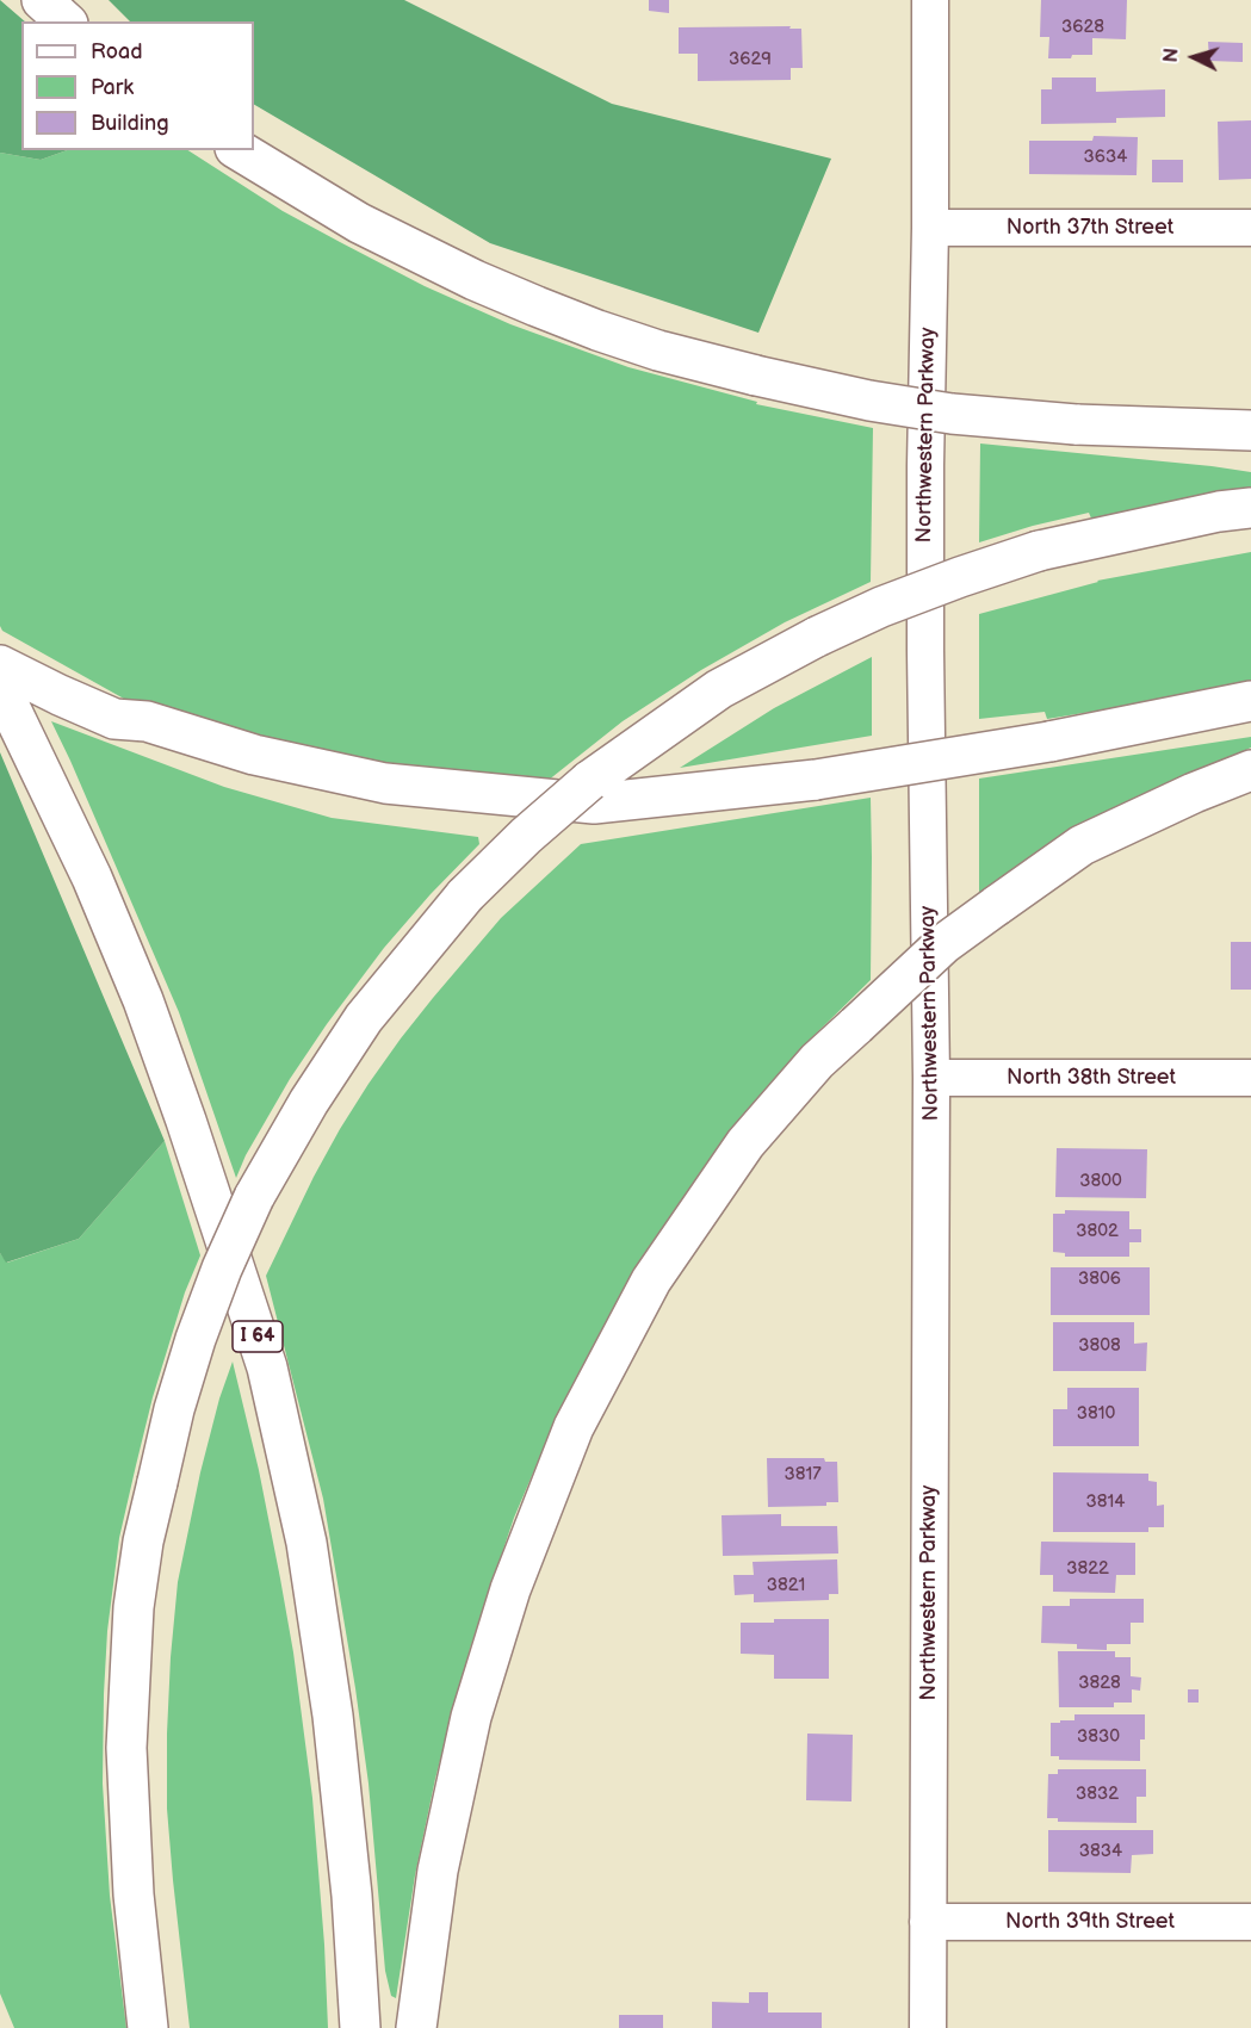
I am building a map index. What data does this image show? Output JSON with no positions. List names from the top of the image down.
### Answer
{
  "streets": {
    "highway": ["I 64"],
    "street": [
      "North 37th Street",
      "Northwestern Parkway",
      "North 38th Street",
      "North 39th Street"
    ]
  },
  "crossings": [
    ["North 37th Street", "Northwestern Parkway"],
    ["Northwestern Parkway", "North 38th Street"],
    ["Northwestern Parkway", "North 39th Street"]
  ],
  "house_numbers": [
    "3628",
    "3629",
    "3634",
    "3800",
    "3802",
    "3806",
    "3808",
    "3810",
    "3817",
    "3814",
    "3822",
    "3821",
    "3828",
    "3830",
    "3832",
    "3834"
  ],
  "legend": ["Road", "Park", "Building"],
  "north": "left"
}
